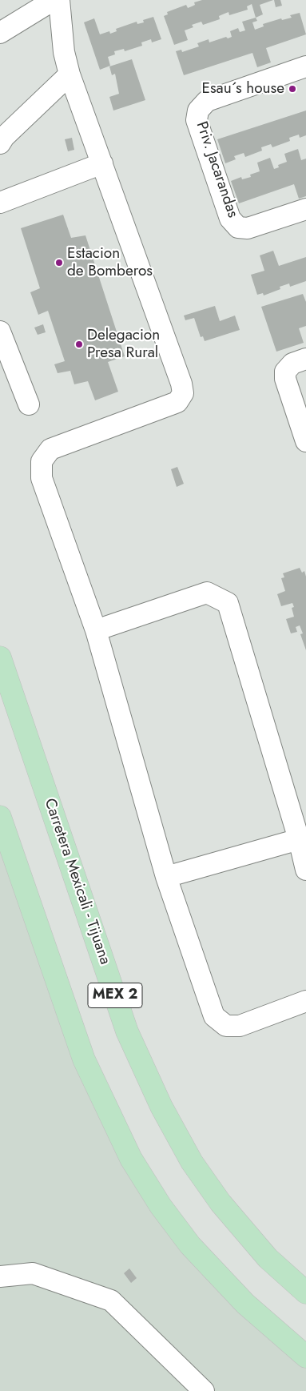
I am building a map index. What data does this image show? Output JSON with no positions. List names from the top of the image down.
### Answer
{
  "streets": {
    "main road": ["Carretera Mexicali - Tijuana", "MEX 2"],
    "street": ["Priv. Jacarandas"]
  },
  "places": ["Esau´s house", "Estacion de Bomberos", "Delegacion Presa Rural"]
}
